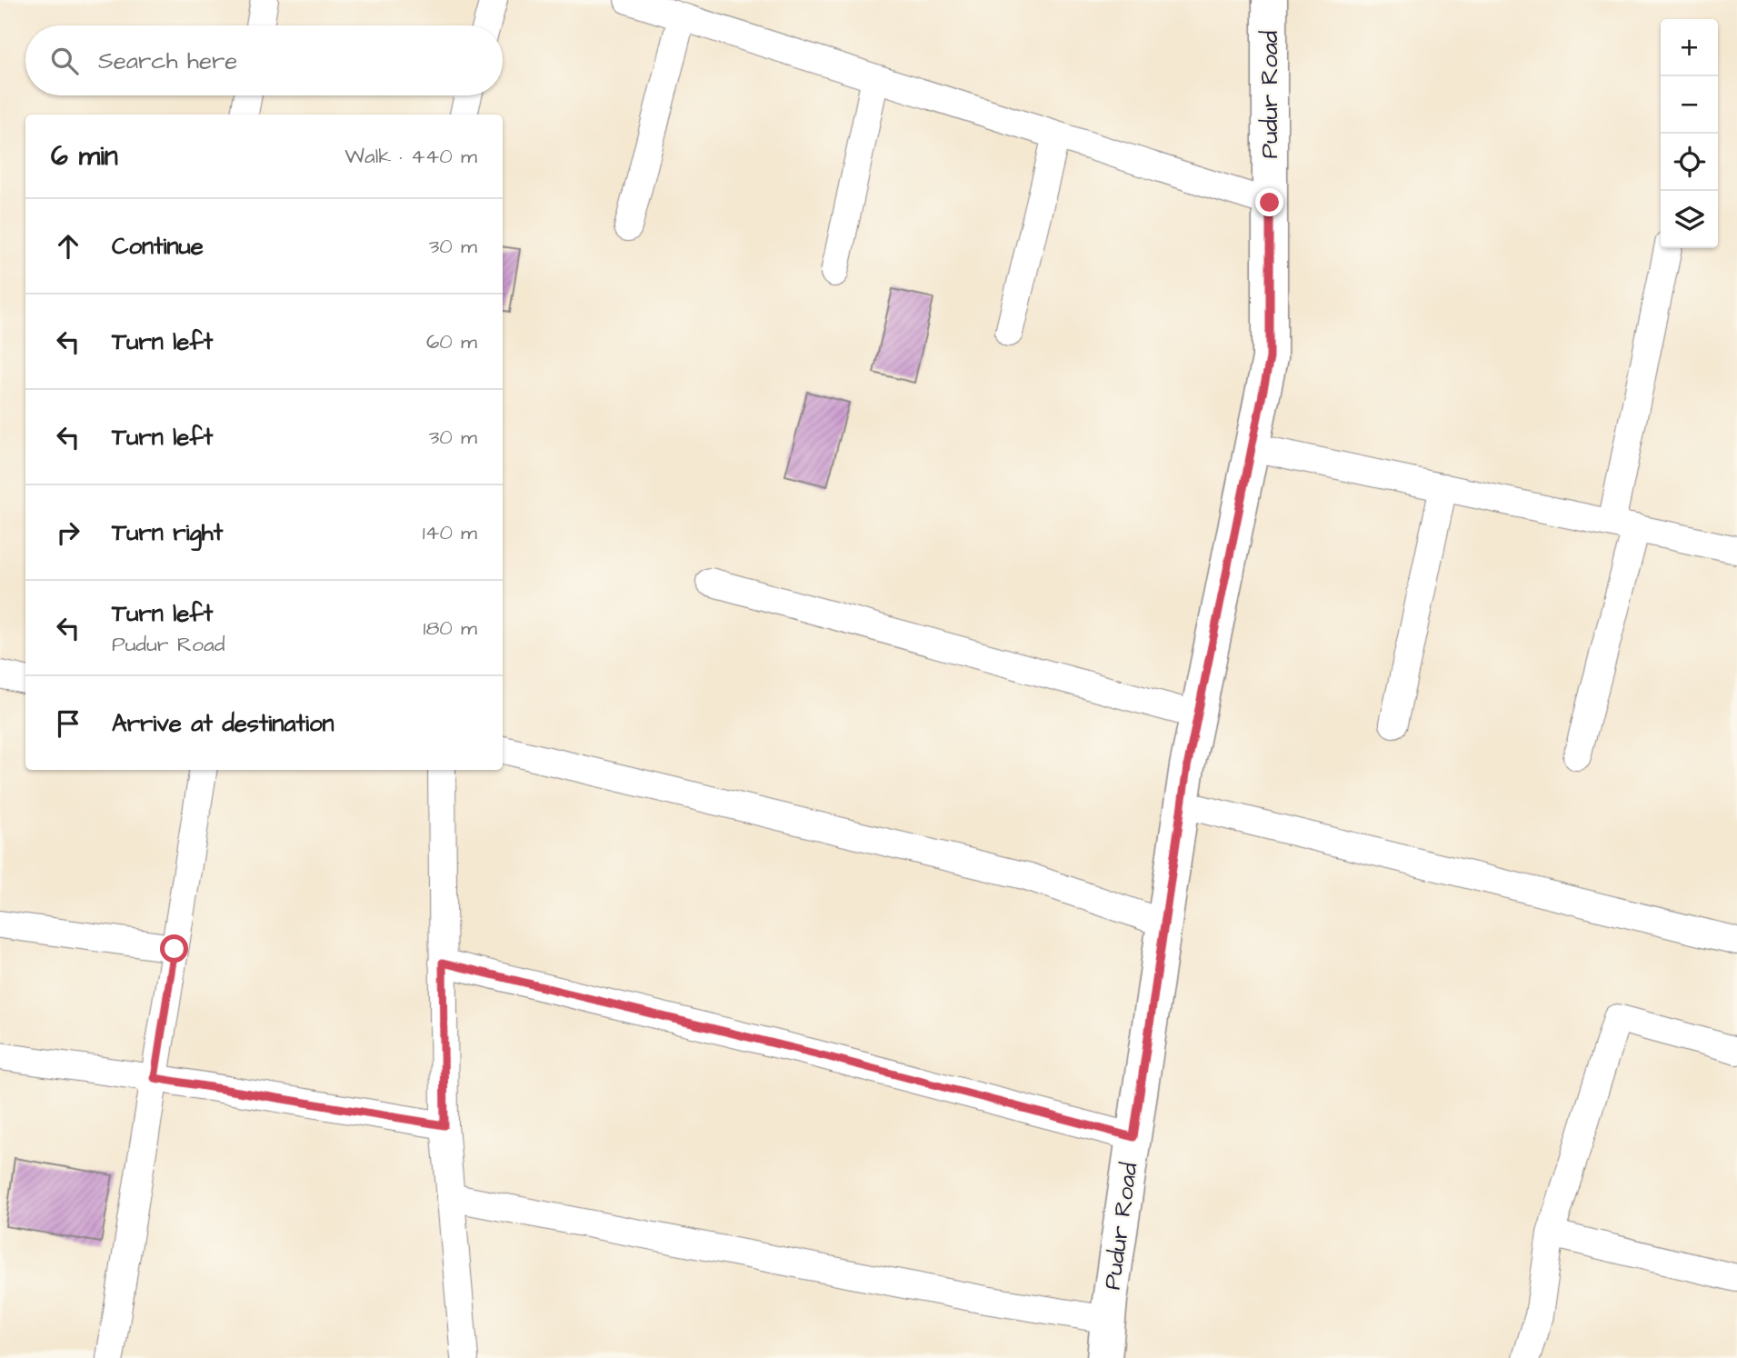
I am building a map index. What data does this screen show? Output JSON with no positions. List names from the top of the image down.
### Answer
{
  "streets": {
    "street": ["Pudur Road"]
  },
  "page": {
    "map_buttons": ["+", "−"],
    "search": "Search here",
    "heading": ["6 min", "Walk · 440 m"],
    "list": [
      ["Continue", "30 m"],
      ["Turn left", "60 m"],
      ["Turn left", "30 m"],
      ["Turn right", "140 m"],
      ["Turn left", "Pudur Road", "180 m"],
      "Arrive at destination"
    ]
  }
}
